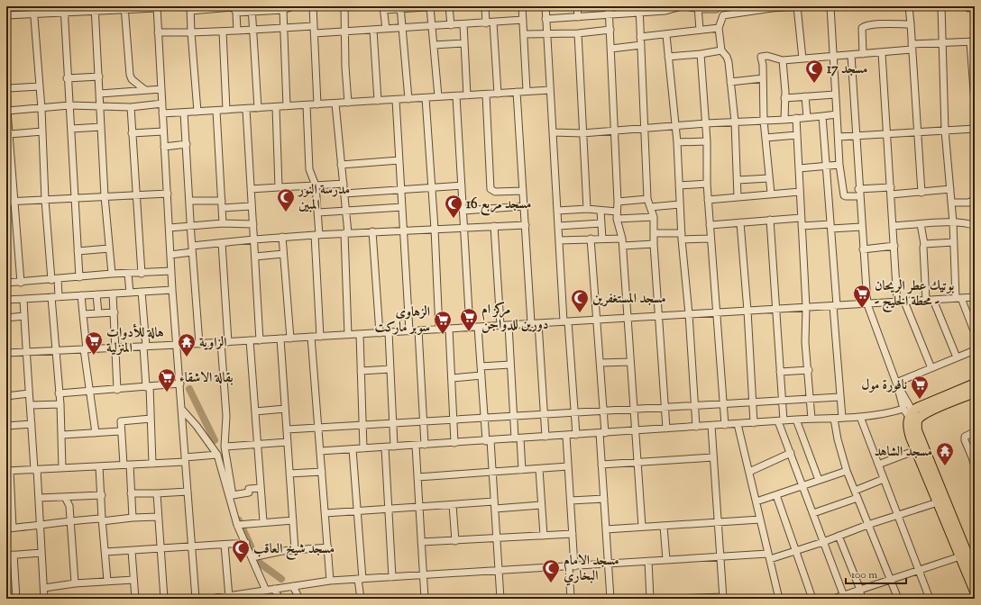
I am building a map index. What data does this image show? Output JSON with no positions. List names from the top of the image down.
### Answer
{
  "places": {
    "mosque": [
      "مسجد 17",
      "مدرسة النور المبين",
      "مسجد مربع 16",
      "مسجد المستغفرين",
      "مسجد شيخ العاقب",
      "مسجد الامام البخاري"
    ],
    "supermarket": [
      "بوتيك عطر الريحان - محطة الخليج -",
      "مركز ام دورين للدواجن",
      "الزهاوي سوبر ماركت",
      "هالة للأدوات المنزلية",
      "بقالة الاشقاء",
      "نافورة مول"
    ],
    "temple": ["الزاوية", "مسجد الشاهد"]
  },
  "scale_bar": "100 m"
}
